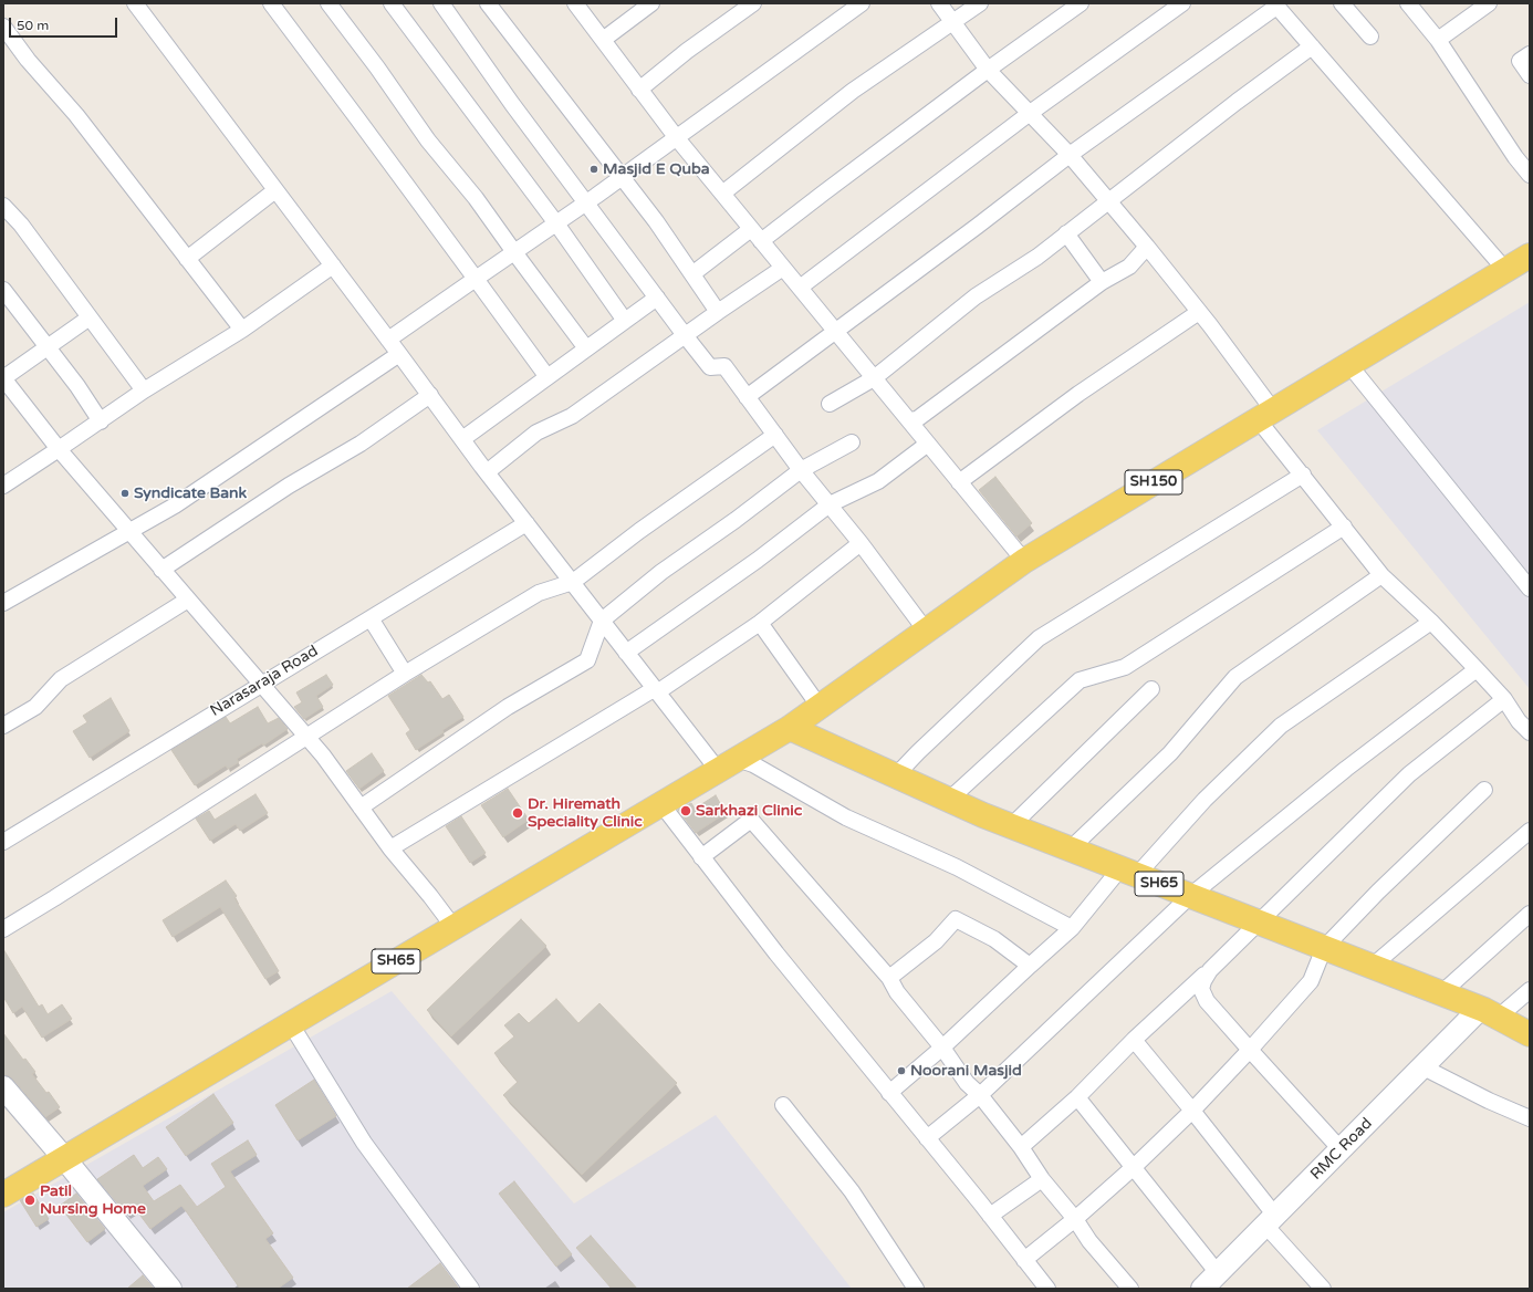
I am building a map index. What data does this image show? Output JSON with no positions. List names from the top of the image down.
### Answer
{
  "streets": {
    "main road": ["SH150", "SH65"],
    "street": ["Narasaraja Road", "RMC Road"]
  },
  "crossings": [
    ["SH150", "SH65"],
    ["SH65", "RMC Road"]
  ],
  "places": [
    "Masjid E Quba",
    "Syndicate Bank",
    "Sarkhazi Clinic",
    "Dr. Hiremath Speciality Clinic",
    "Noorani Masjid",
    "Patil Nursing Home"
  ],
  "scale_bar": "50 m"
}
